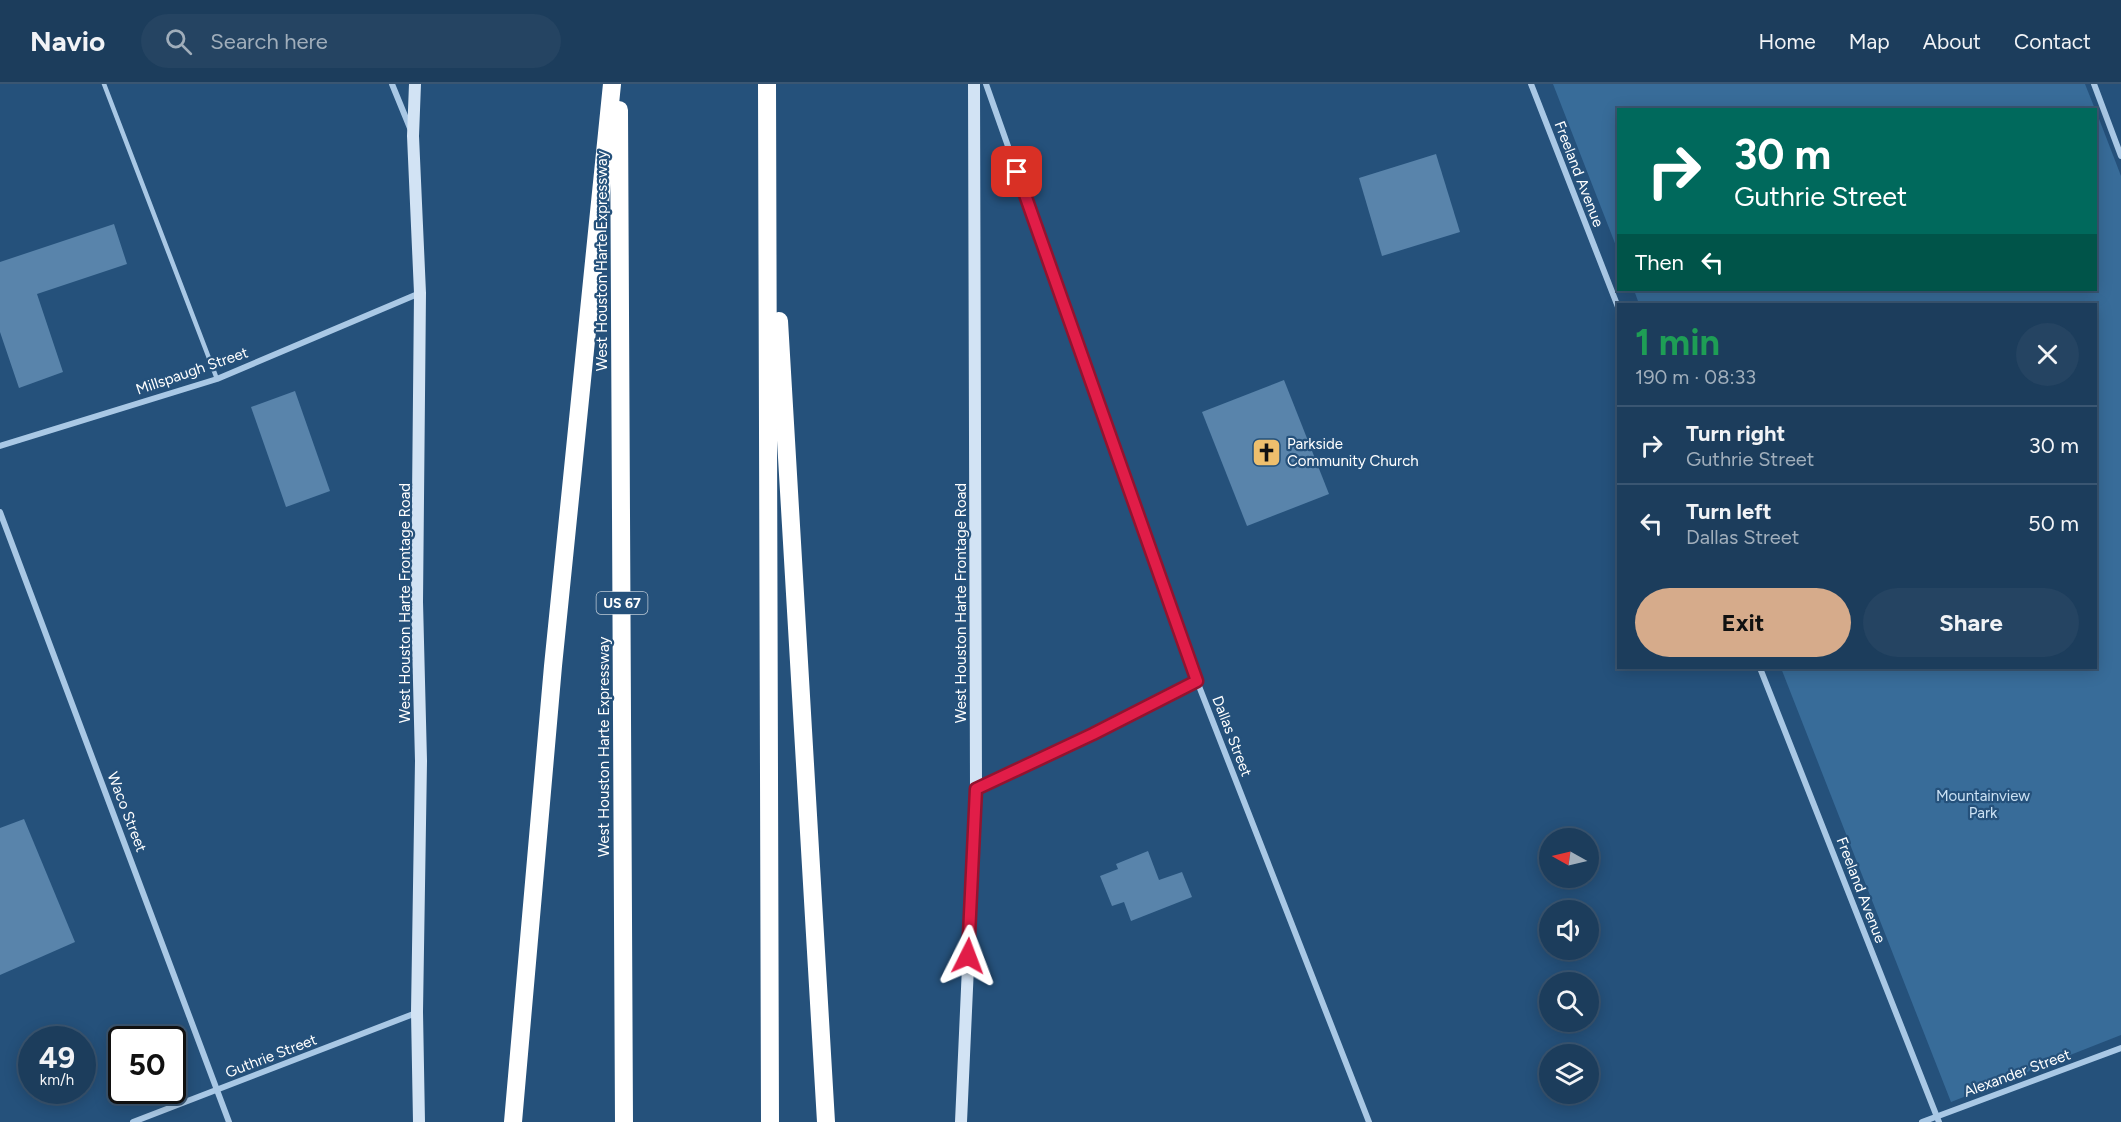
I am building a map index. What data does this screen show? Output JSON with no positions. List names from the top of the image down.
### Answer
{
  "streets": {
    "highway": ["West Houston Harte Expressway", "US 67"],
    "main road": ["West Houston Harte Frontage Road"],
    "street": [
      "Freeland Avenue",
      "Millspaugh Street",
      "Dallas Street",
      "Waco Street",
      "Guthrie Street",
      "Alexander Street"
    ]
  },
  "crossings": [
    ["Freeland Avenue", "Alexander Street"],
    ["Millspaugh Street", "West Houston Harte Frontage Road"],
    ["West Houston Harte Frontage Road", "Guthrie Street"],
    ["Waco Street", "Guthrie Street"]
  ],
  "parks": ["Mountainview Park"],
  "places": {
    "church": ["Parkside Community Church"]
  },
  "north": "left",
  "page": {
    "header": "Navio",
    "search": "Search here",
    "nav": [
      "Home",
      "Map",
      "About",
      "Contact"
    ],
    "turn": ["30 m", "Guthrie Street"],
    "then": "Then",
    "heading": ["1 min", "190 m · 08:33"],
    "list": [
      {
        "name": "Turn right",
        "note": "Guthrie Street",
        "value": "30 m"
      },
      {
        "name": "Turn left",
        "note": "Dallas Street",
        "value": "50 m"
      }
    ],
    "buttons": ["Exit", "Share"],
    "speed": "49 km/h",
    "limit": "50"
  }
}
